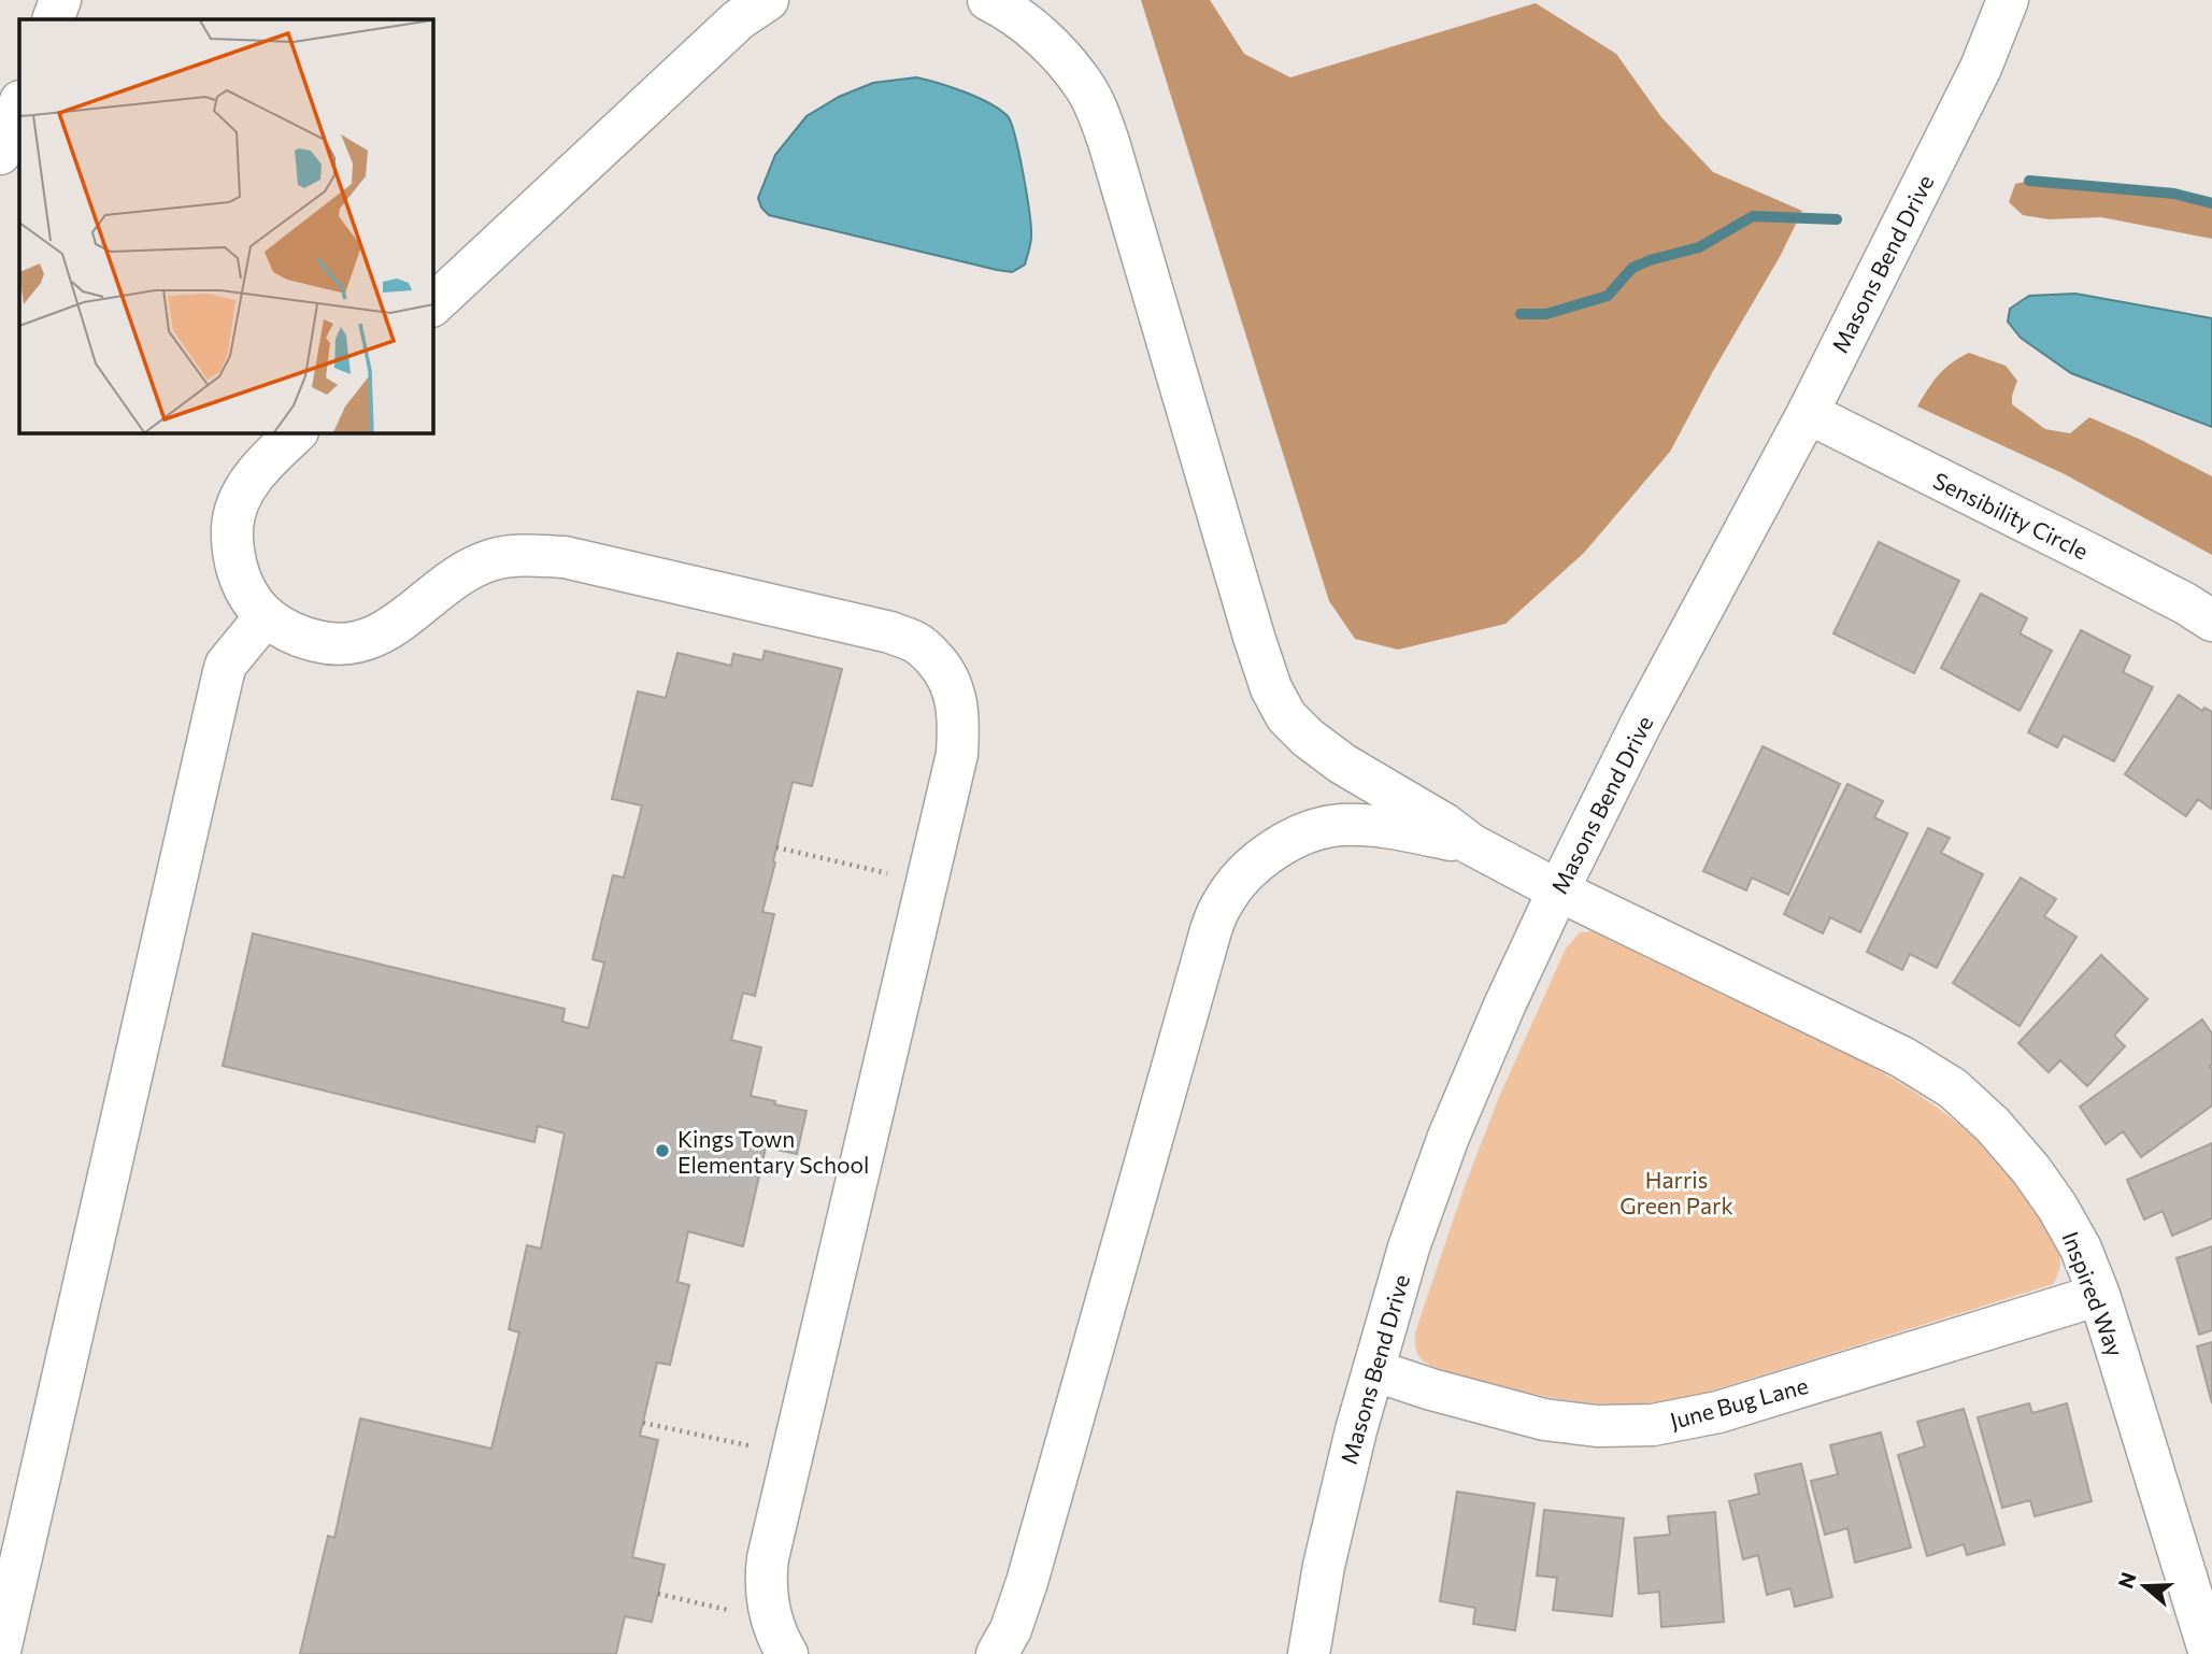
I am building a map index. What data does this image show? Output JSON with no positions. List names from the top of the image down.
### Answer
{
  "streets": {
    "street": [
      "Masons Bend Drive",
      "Sensibility Circle",
      "Inspired Way",
      "June Bug Lane"
    ]
  },
  "crossings": [
    ["Masons Bend Drive", "Sensibility Circle"],
    ["Masons Bend Drive", "Inspired Way"],
    ["Masons Bend Drive", "June Bug Lane"],
    ["Inspired Way", "June Bug Lane"]
  ],
  "parks": ["Harris Green Park"],
  "places": ["Kings Town Elementary School"],
  "north": "left"
}
